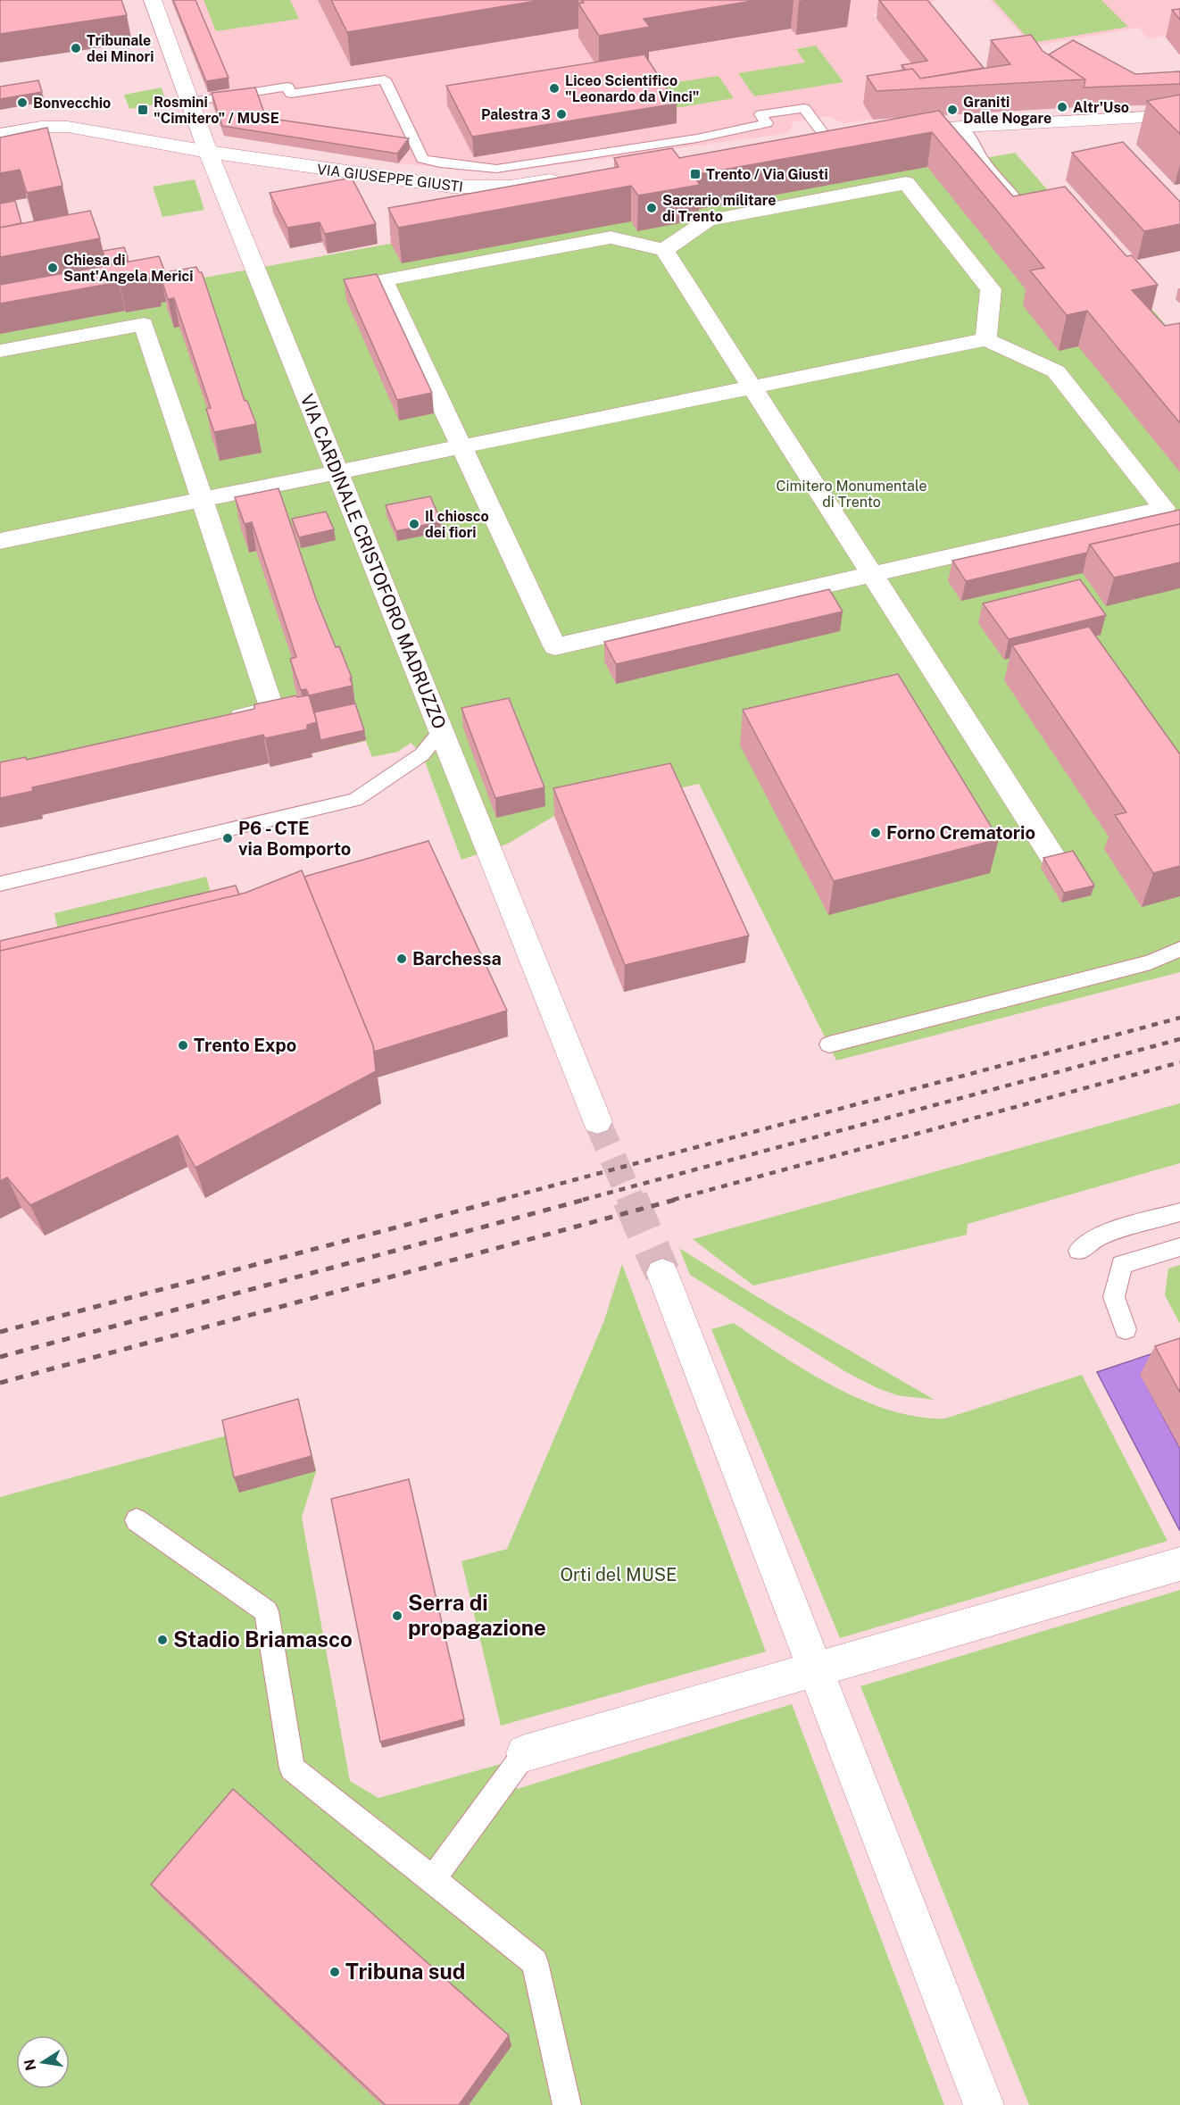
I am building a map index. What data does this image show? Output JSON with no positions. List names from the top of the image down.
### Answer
{
  "streets": {
    "street": ["VIA GIUSEPPE GIUSTI", "VIA CARDINALE CRISTOFORO MADRUZZO"]
  },
  "crossings": [
    ["VIA GIUSEPPE GIUSTI", "VIA CARDINALE CRISTOFORO MADRUZZO"]
  ],
  "parks": ["Cimitero Monumentale di Trento", "Orti del MUSE"],
  "places": {
    "other": [
      "Tribunale dei Minori",
      "Liceo Scientifico \"Leonardo da Vinci\"",
      "Bonvecchio",
      "Altr'Uso",
      "Graniti Dalle Nogare",
      "Palestra 3",
      "Sacrario militare di Trento",
      "Chiesa di Sant'Angela Merici",
      "Il chiosco dei fiori",
      "Forno Crematorio",
      "P6 - CTE via Bomporto",
      "Barchessa",
      "Trento Expo",
      "Serra di propagazione",
      "Stadio Briamasco",
      "Tribuna sud"
    ],
    "transit": ["Rosmini \"Cimitero\" / MUSE", "Trento / Via Giusti"]
  },
  "north": "left"
}
